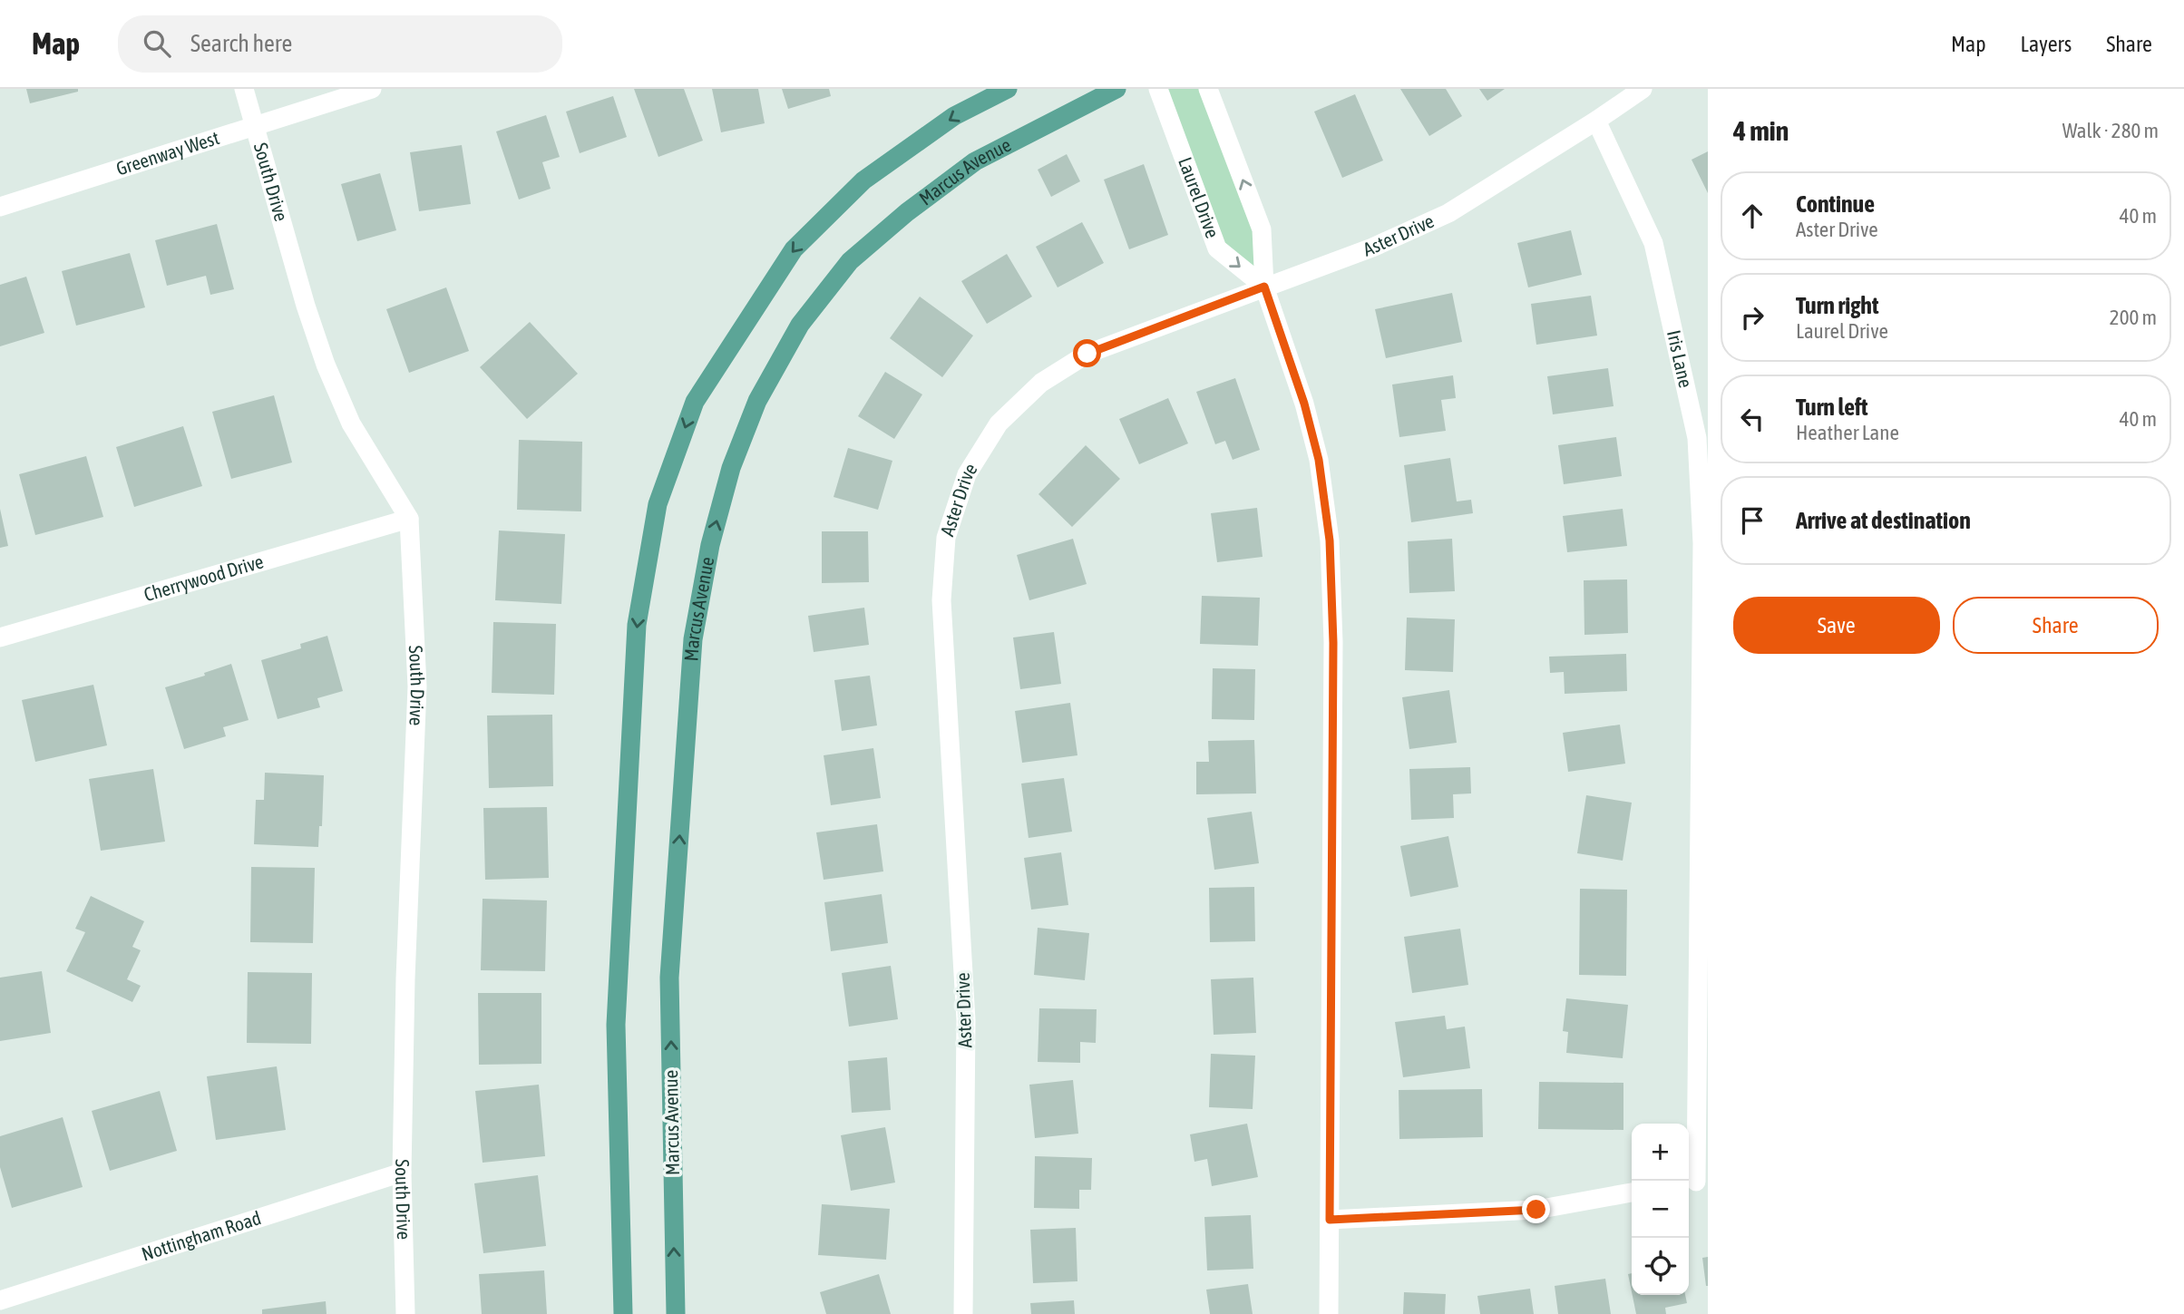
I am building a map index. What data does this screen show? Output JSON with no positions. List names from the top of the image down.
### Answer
{
  "streets": {
    "main road": ["Marcus Avenue"],
    "street": [
      "Greenway West",
      "South Drive",
      "Laurel Drive",
      "Aster Drive",
      "Iris Lane",
      "Cherrywood Drive",
      "Nottingham Road"
    ]
  },
  "crossings": [
    ["Greenway West", "South Drive"],
    ["South Drive", "Cherrywood Drive"],
    ["South Drive", "Nottingham Road"],
    ["Laurel Drive", "Aster Drive"],
    ["Aster Drive", "Iris Lane"]
  ],
  "page": {
    "header": "Map",
    "search": "Search here",
    "nav": ["Map", "Layers", "Share"],
    "heading": ["4 min", "Walk · 280 m"],
    "list": [
      ["Continue", "Aster Drive", "40 m"],
      ["Turn right", "Laurel Drive", "200 m"],
      ["Turn left", "Heather Lane", "40 m"],
      "Arrive at destination"
    ],
    "buttons": ["Save", "Share"],
    "map_buttons": ["+", "−"]
  }
}
